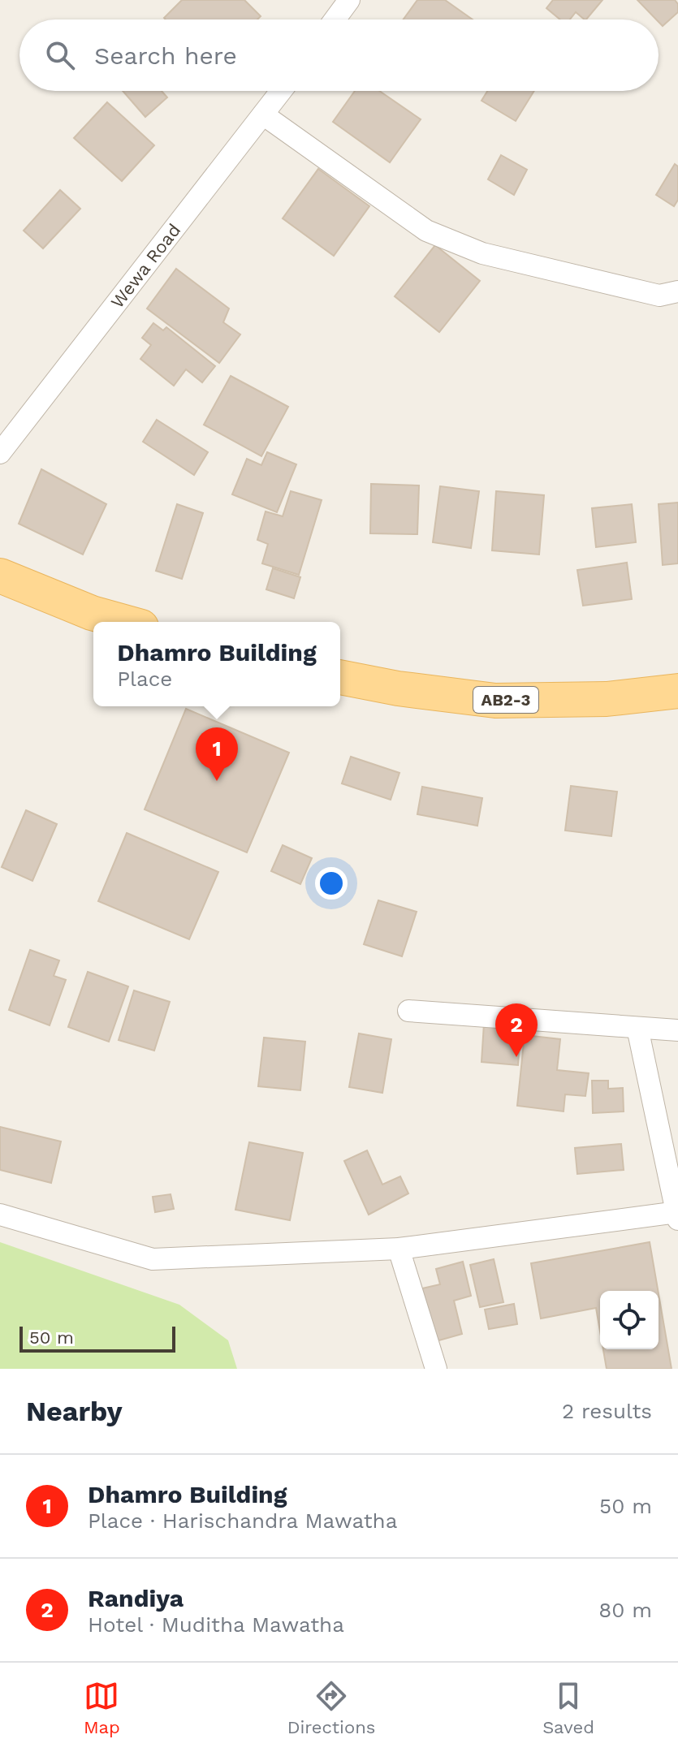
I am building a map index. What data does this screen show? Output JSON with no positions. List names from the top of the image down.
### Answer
{
  "streets": {
    "main road": ["AB2-3"],
    "street": ["Wewa Road"]
  },
  "scale_bar": "50 m",
  "page": {
    "search": "Search here",
    "popup": ["Dhamro Building", "Place"],
    "pins": ["1", "2"],
    "scale": "50 m",
    "heading": ["Nearby", "2 results"],
    "list": [
      {
        "mark": "1",
        "name": "Dhamro Building",
        "note": "Place · Harischandra Mawatha",
        "value": "50 m"
      },
      {
        "mark": "2",
        "name": "Randiya",
        "note": "Hotel · Muditha Mawatha",
        "value": "80 m"
      }
    ],
    "nav": ["Map", "Directions", "Saved"]
  }
}
